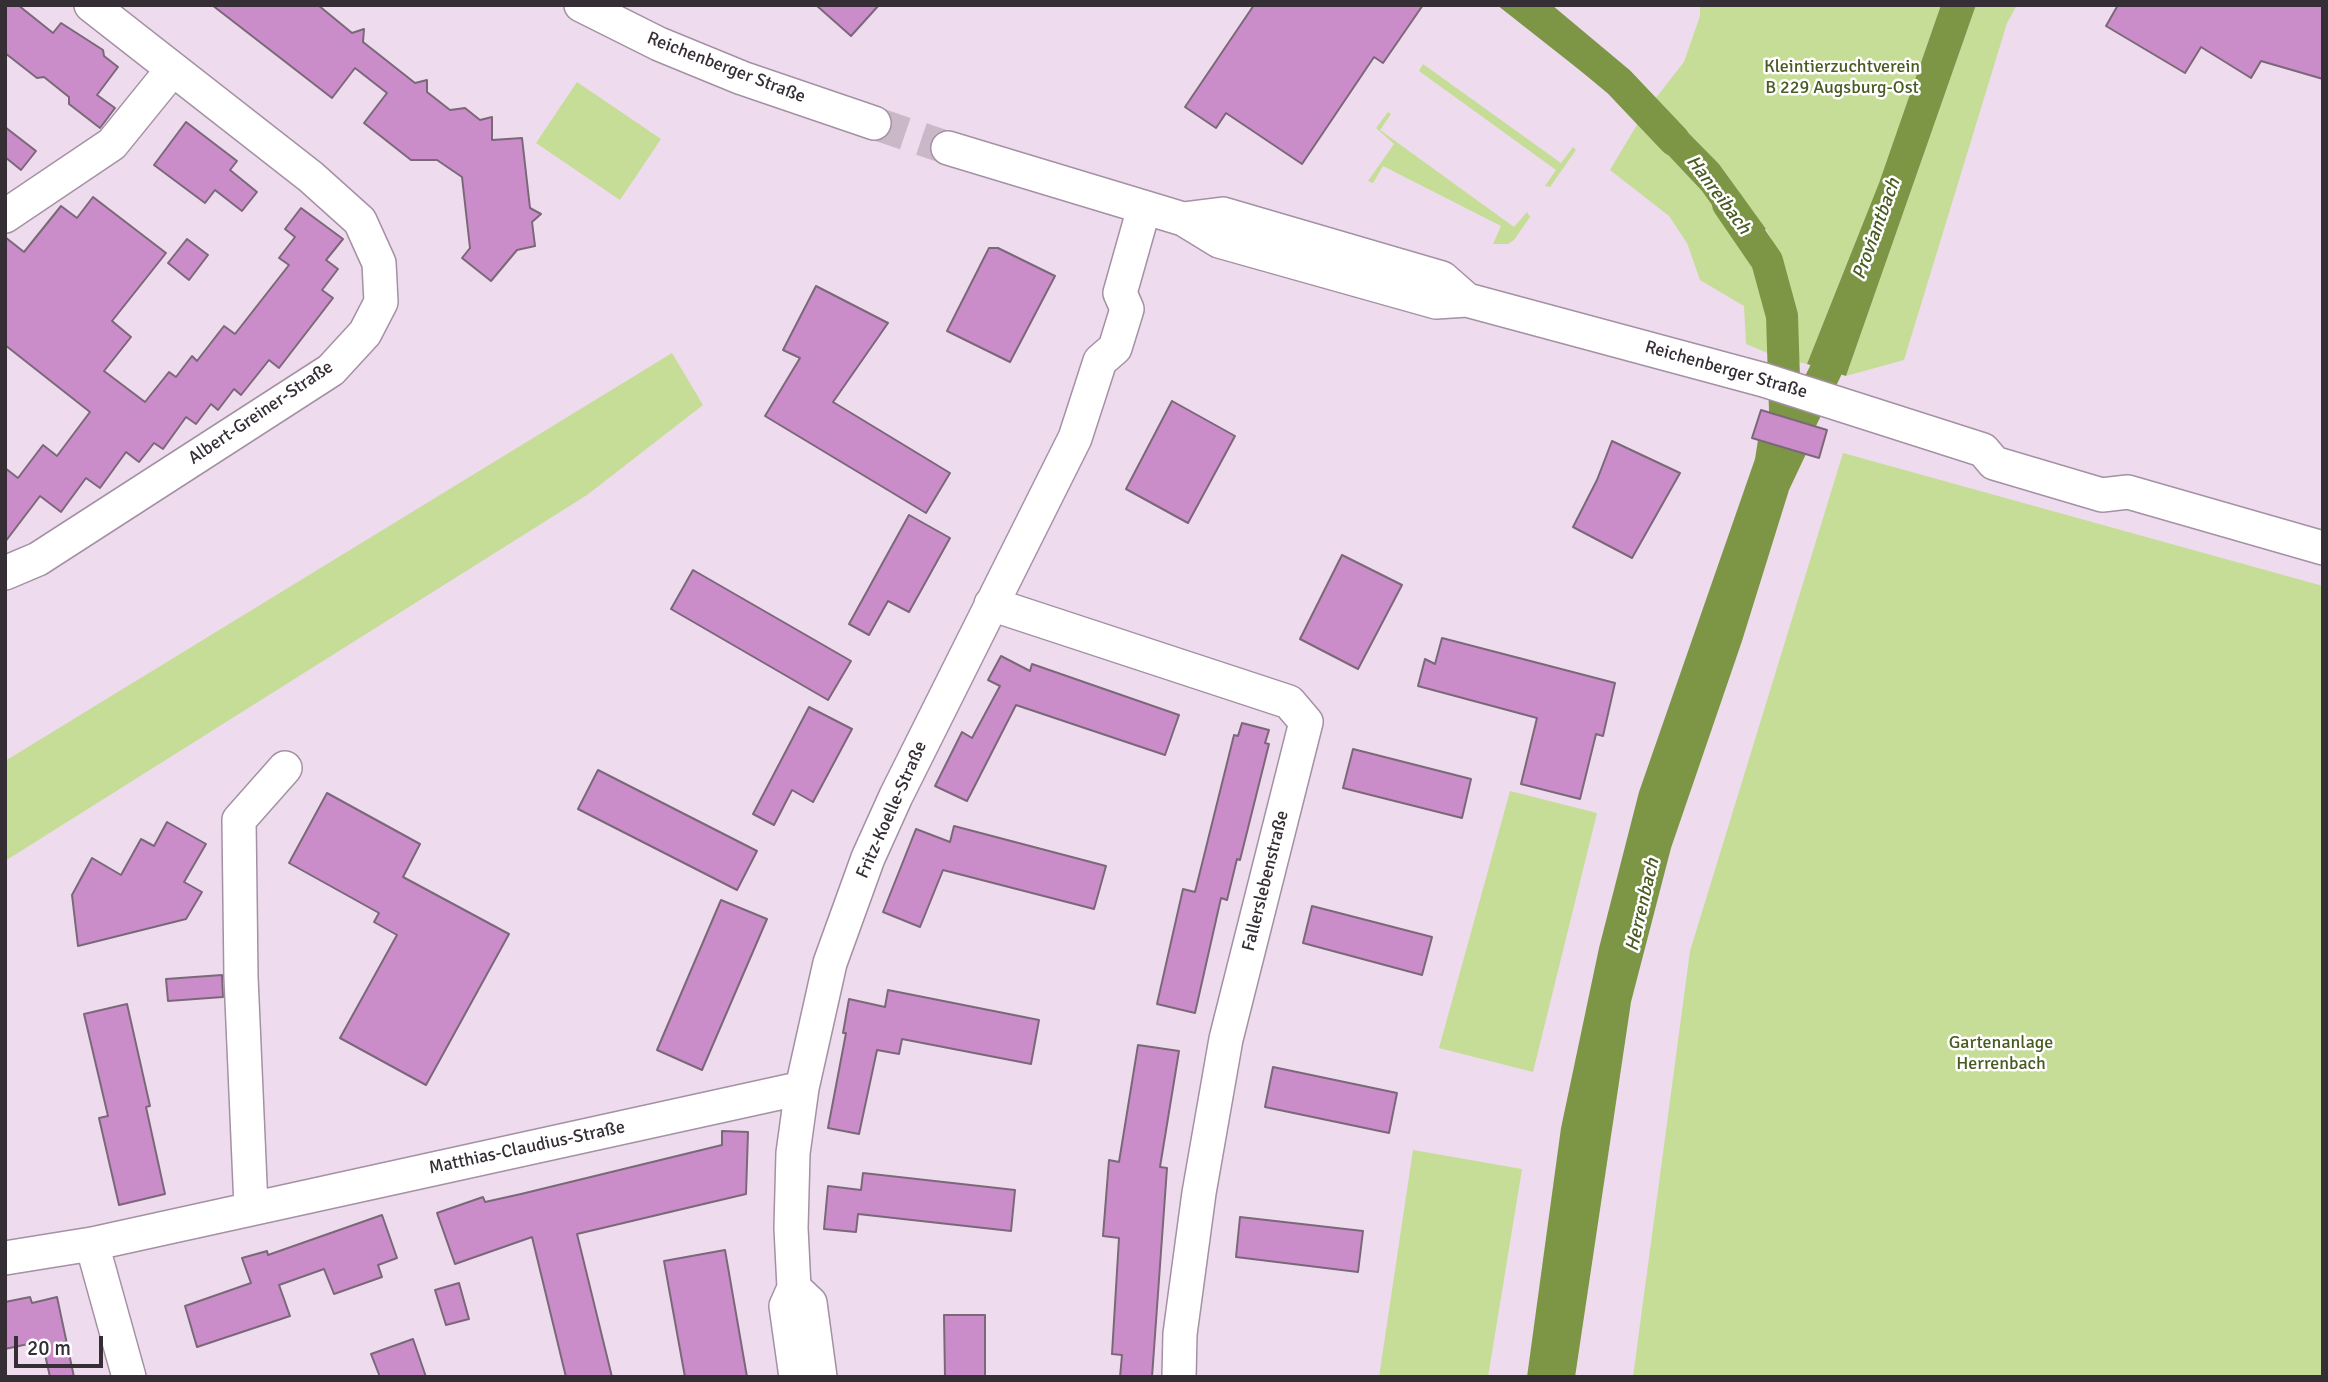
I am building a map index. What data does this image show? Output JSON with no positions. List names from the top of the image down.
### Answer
{
  "streets": {
    "street": [
      "Reichenberger Straße",
      "Albert-Greiner-Straße",
      "Fritz-Koelle-Straße",
      "Fallerslebenstraße",
      "Matthias-Claudius-Straße"
    ]
  },
  "crossings": [
    ["Reichenberger Straße", "Fritz-Koelle-Straße"],
    ["Fritz-Koelle-Straße", "Fallerslebenstraße"],
    ["Fritz-Koelle-Straße", "Matthias-Claudius-Straße"]
  ],
  "water": ["Hanreibach", "Proviantbach", "Herrenbach"],
  "parks": ["Kleintierzuchtverein B 229 Augsburg-Ost", "Gartenanlage Herrenbach"],
  "scale_bar": "20 m"
}
